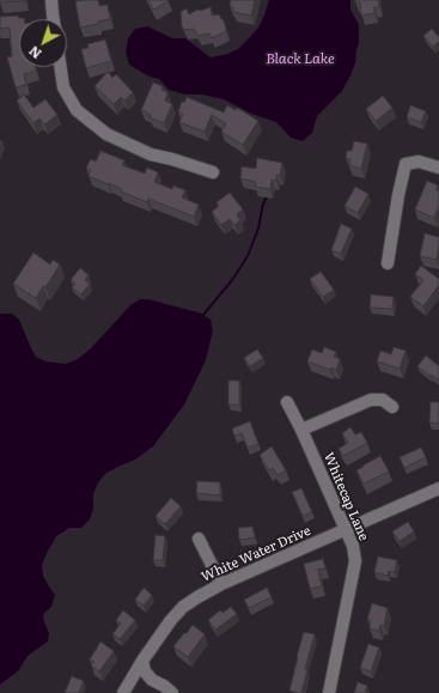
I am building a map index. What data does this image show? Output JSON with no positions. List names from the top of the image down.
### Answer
{
  "streets": {
    "street": ["Whitecap Lane", "White Water Drive"]
  },
  "crossings": [
    ["Whitecap Lane", "White Water Drive"]
  ],
  "water": ["Black Lake"],
  "north": "bottom left"
}
